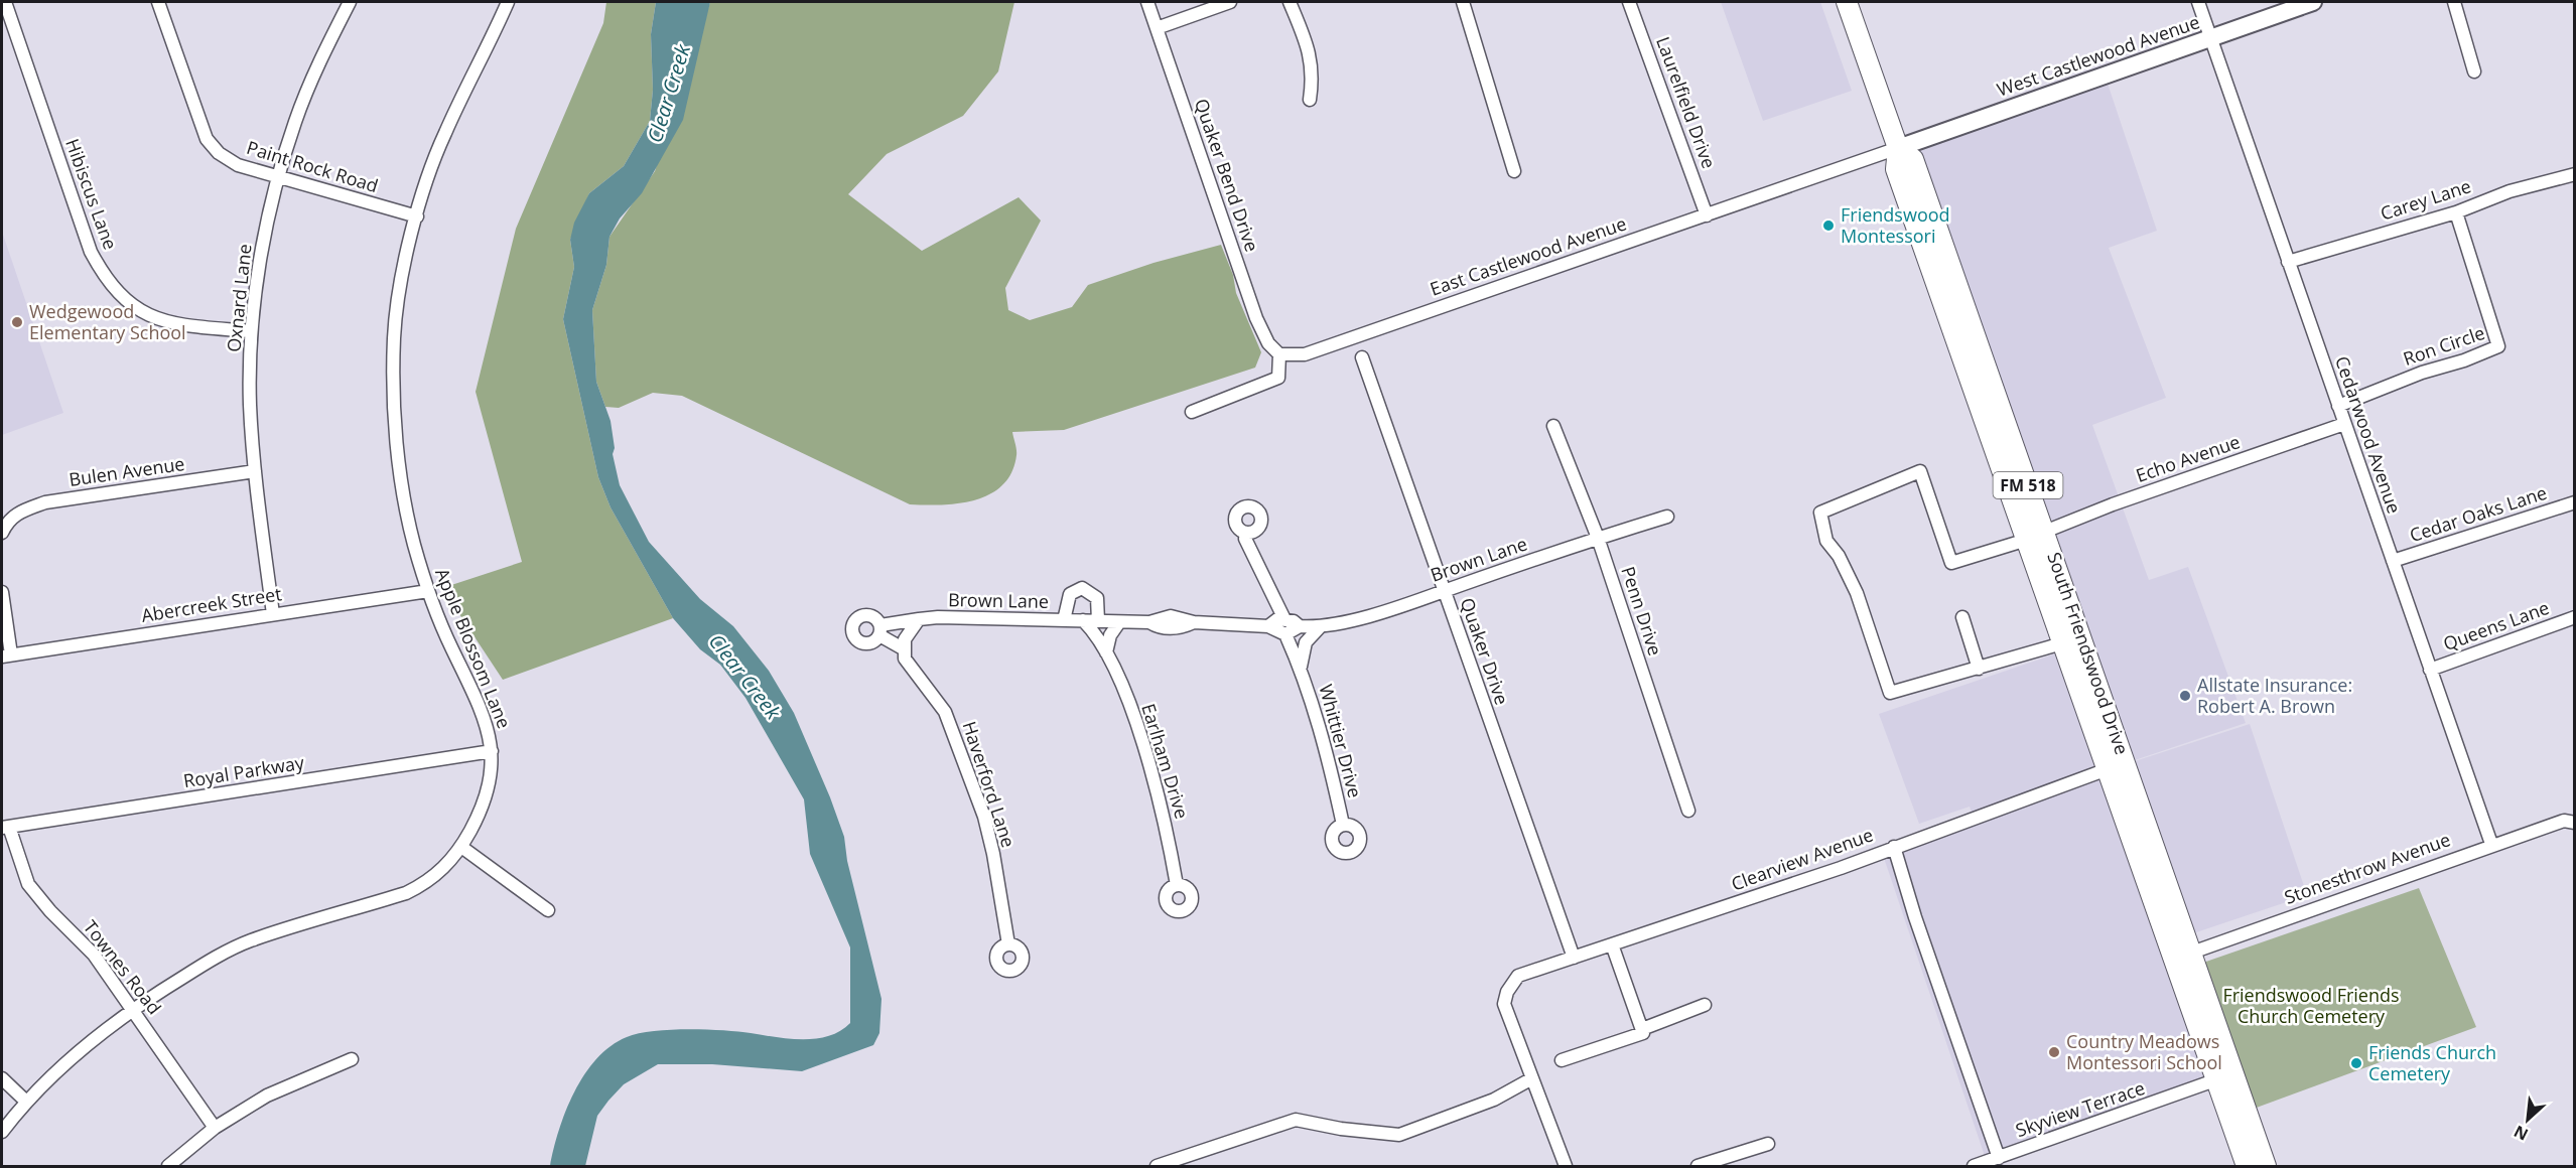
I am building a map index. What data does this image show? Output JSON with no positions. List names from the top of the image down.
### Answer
{
  "streets": {
    "main road": ["FM 518", "South Friendswood Drive"],
    "street": [
      "West Castlewood Avenue",
      "Laurelfield Drive",
      "Paint Rock Road",
      "Quaker Bend Drive",
      "Hibiscus Lane",
      "Carey Lane",
      "East Castlewood Avenue",
      "Oxnard Lane",
      "Ron Circle",
      "Cedarwood Avenue",
      "Echo Avenue",
      "Bulen Avenue",
      "Cedar Oaks Lane",
      "Brown Lane",
      "Abercreek Street",
      "Penn Drive",
      "Queens Lane",
      "Apple Blossom Lane",
      "Quaker Drive",
      "Whittier Drive",
      "Earlham Drive",
      "Royal Parkway",
      "Haverford Lane",
      "Clearview Avenue",
      "Stonesthrow Avenue",
      "Townes Road",
      "Skyview Terrace"
    ]
  },
  "crossings": [
    ["West Castlewood Avenue", "East Castlewood Avenue"],
    ["West Castlewood Avenue", "Cedarwood Avenue"],
    ["West Castlewood Avenue", "South Friendswood Drive"],
    ["Laurelfield Drive", "East Castlewood Avenue"],
    ["Paint Rock Road", "Oxnard Lane"],
    ["Paint Rock Road", "Apple Blossom Lane"],
    ["Quaker Bend Drive", "East Castlewood Avenue"],
    ["Hibiscus Lane", "Oxnard Lane"],
    ["Carey Lane", "Ron Circle"],
    ["Carey Lane", "Cedarwood Avenue"],
    ["East Castlewood Avenue", "South Friendswood Drive"],
    ["Oxnard Lane", "Bulen Avenue"],
    ["Oxnard Lane", "Abercreek Street"],
    ["Ron Circle", "Cedarwood Avenue"],
    ["Cedarwood Avenue", "Echo Avenue"],
    ["Cedarwood Avenue", "Cedar Oaks Lane"],
    ["Cedarwood Avenue", "Queens Lane"],
    ["Cedarwood Avenue", "Stonesthrow Avenue"],
    ["Echo Avenue", "South Friendswood Drive"],
    ["Brown Lane", "Penn Drive"],
    ["Brown Lane", "Quaker Drive"],
    ["Brown Lane", "Whittier Drive"],
    ["Brown Lane", "Earlham Drive"],
    ["Brown Lane", "Haverford Lane"],
    ["Abercreek Street", "Apple Blossom Lane"],
    ["Apple Blossom Lane", "Royal Parkway"],
    ["Apple Blossom Lane", "Townes Road"],
    ["Quaker Drive", "Clearview Avenue"],
    ["South Friendswood Drive", "Clearview Avenue"],
    ["South Friendswood Drive", "Stonesthrow Avenue"],
    ["South Friendswood Drive", "Skyview Terrace"],
    ["Royal Parkway", "Townes Road"]
  ],
  "water": ["Clear Creek"],
  "parks": ["Friendswood Friends Church Cemetery"],
  "places": [
    "Friendswood Montessori",
    "Wedgewood Elementary School",
    "Allstate Insurance: Robert A. Brown",
    "Country Meadows Montessori School",
    "Friends Church Cemetery"
  ],
  "north": "bottom left"
}
